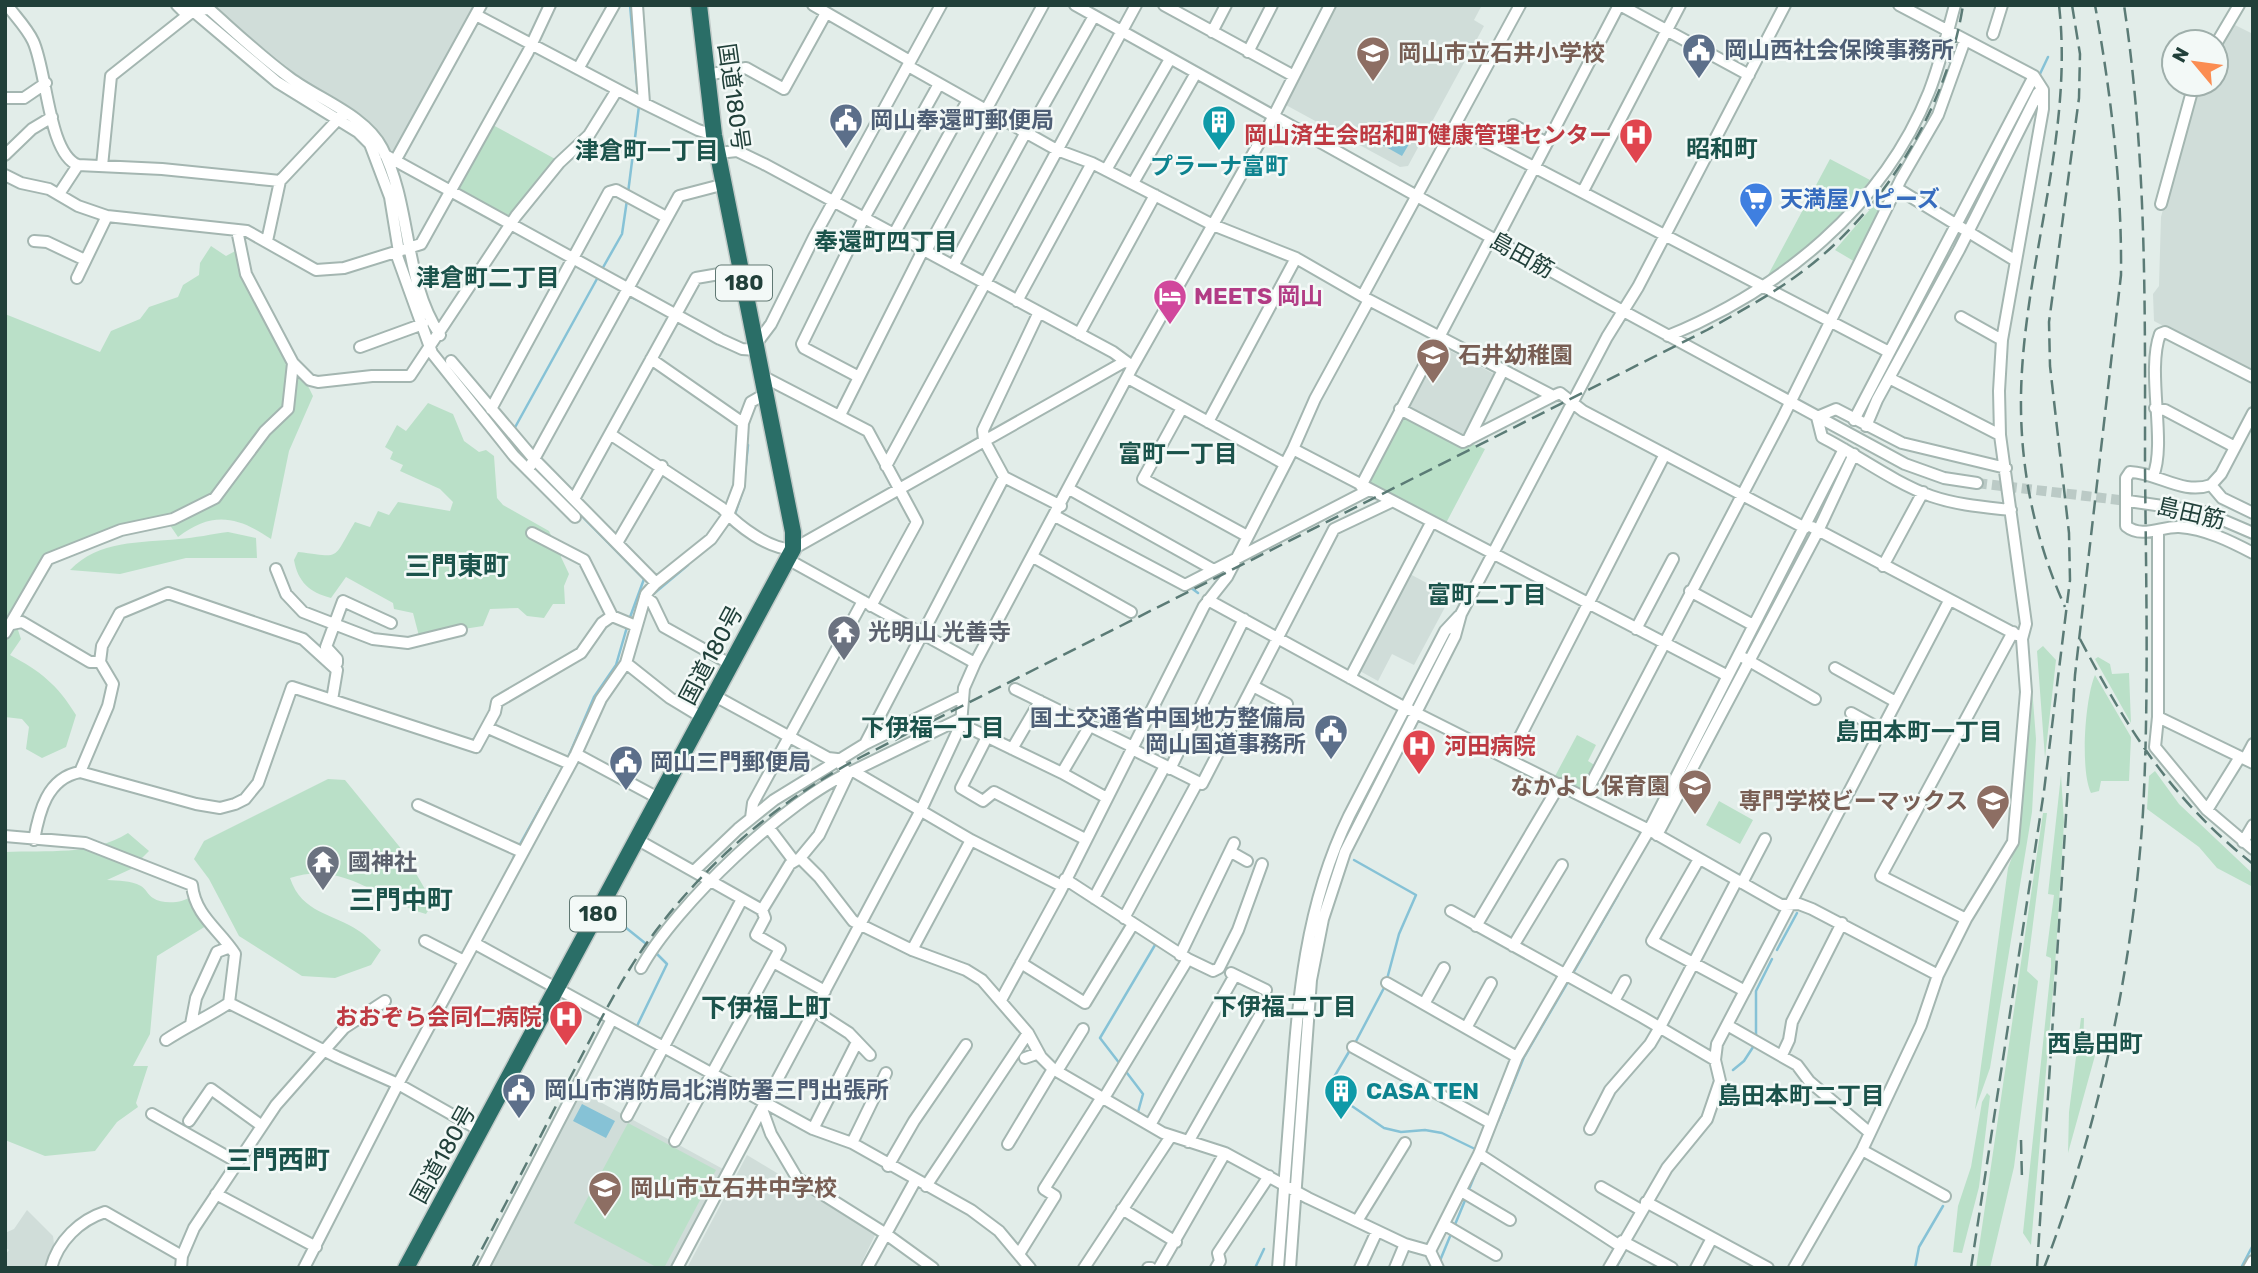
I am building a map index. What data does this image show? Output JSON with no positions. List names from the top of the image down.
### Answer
{
  "streets": {
    "highway": ["国道180号", "180"],
    "street": ["島田筋"]
  },
  "districts": [
    "昭和町",
    "津倉町一丁目",
    "奉還町四丁目",
    "津倉町二丁目",
    "富町一丁目",
    "三門東町",
    "富町二丁目",
    "下伊福一丁目",
    "島田本町一丁目",
    "三門中町",
    "下伊福二丁目",
    "下伊福上町",
    "西島田町",
    "島田本町二丁目",
    "三門西町"
  ],
  "places": {
    "public building": [
      "岡山西社会保険事務所",
      "岡山奉還町郵便局",
      "国土交通省中国地方整備局 岡山国道事務所",
      "岡山三門郵便局",
      "岡山市消防局北消防署三門出張所"
    ],
    "school or university": [
      "岡山市立石井小学校",
      "石井幼稚園",
      "なかよし保育園",
      "専門学校ビーマックス",
      "岡山市立石井中学校"
    ],
    "building": ["プラーナ富町", "CASA TEN"],
    "hospital": ["岡山済生会昭和町健康管理センター", "河田病院", "おおぞら会同仁病院"],
    "supermarket": ["天満屋ハピーズ"],
    "hotel": ["MEETS 岡山"],
    "temple": ["光明山 光善寺", "國神社"]
  },
  "north": "top left"
}
